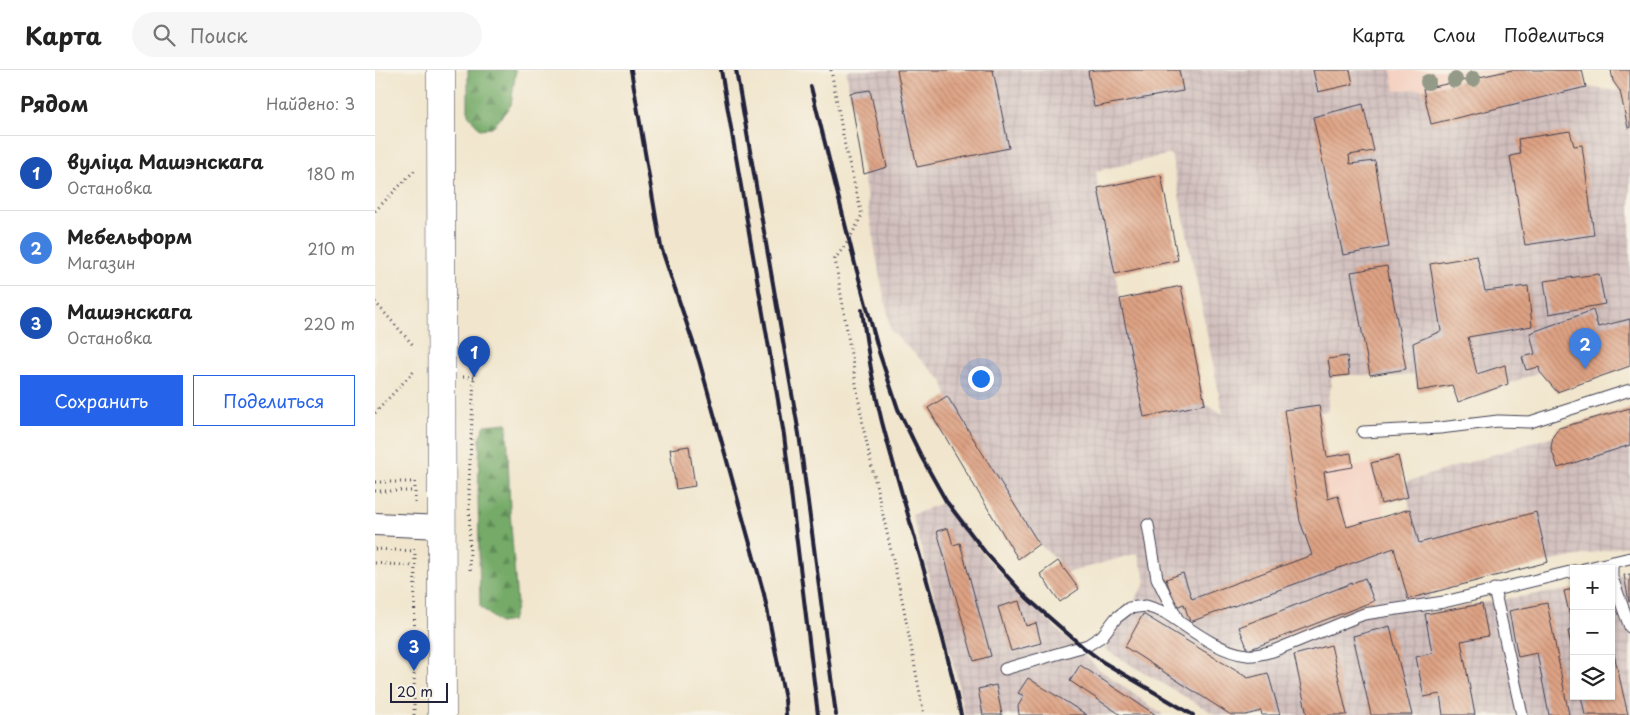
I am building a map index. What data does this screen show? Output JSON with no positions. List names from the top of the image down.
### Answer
{
  "scale_bar": "20 m",
  "page": {
    "header": "Карта",
    "search": "Поиск",
    "nav": ["Карта", "Слои", "Поделиться"],
    "heading": ["Рядом", "Найдено: 3"],
    "list": [
      {
        "mark": "1",
        "name": "вуліца Машэнскага",
        "note": "Остановка",
        "value": "180 m"
      },
      {
        "mark": "2",
        "name": "Мебельформ",
        "note": "Магазин",
        "value": "210 m"
      },
      {
        "mark": "3",
        "name": "Машэнскага",
        "note": "Остановка",
        "value": "220 m"
      }
    ],
    "pins": ["2", "1", "3"],
    "buttons": ["Сохранить", "Поделиться"],
    "map_buttons": ["+", "−"],
    "scale": "20 m"
  }
}
